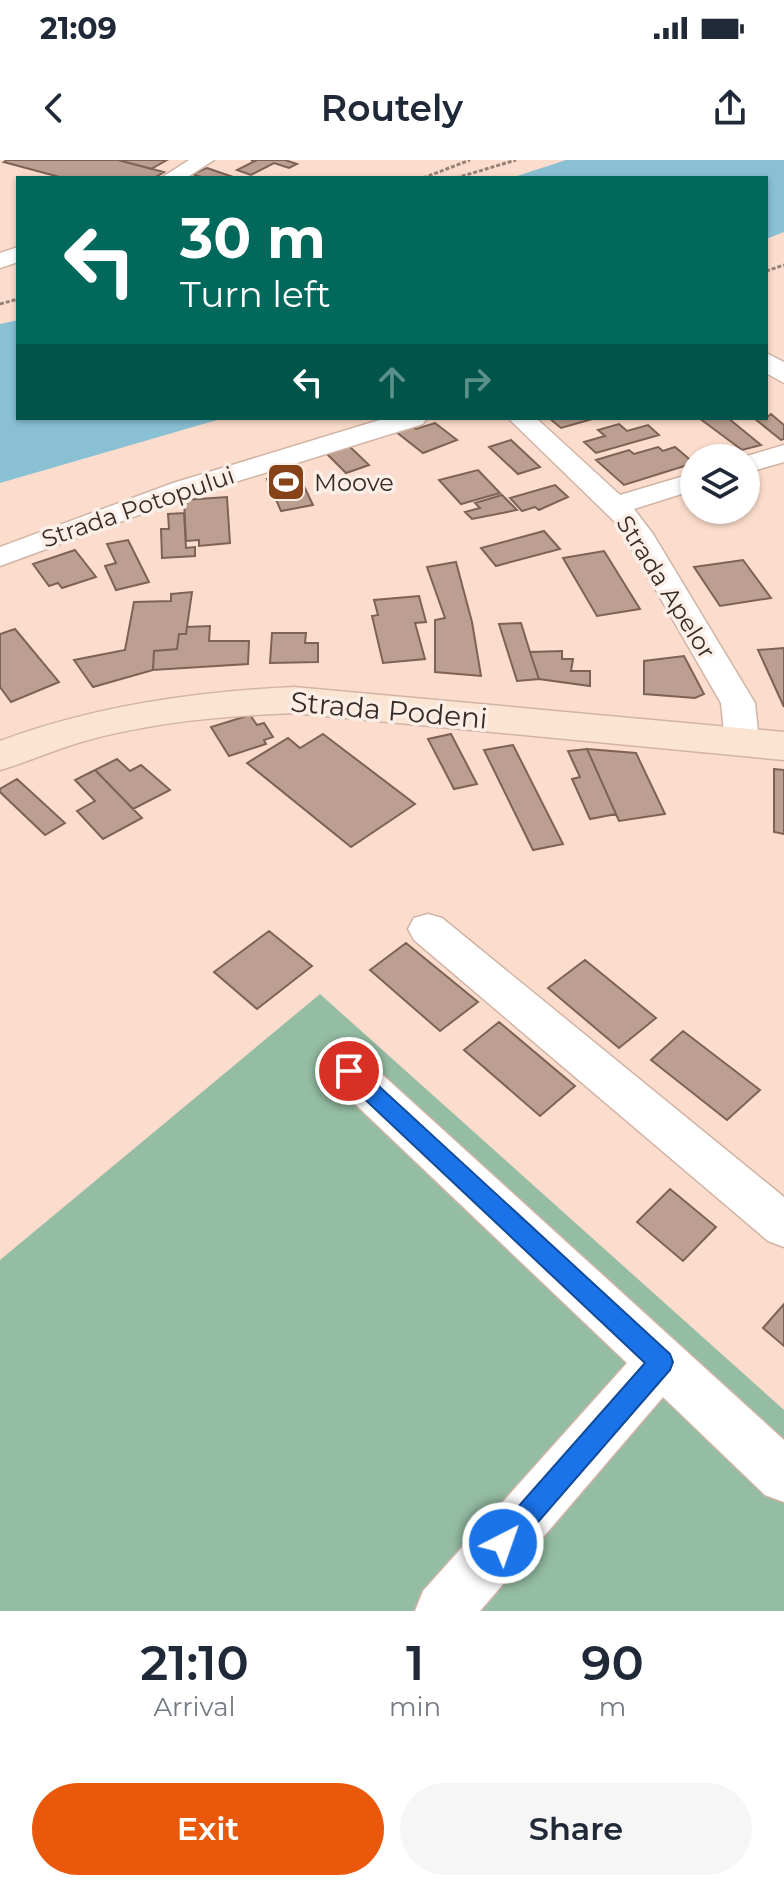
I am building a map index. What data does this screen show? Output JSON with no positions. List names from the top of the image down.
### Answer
{
  "streets": {
    "main road": ["Strada Podeni"],
    "street": ["Strada Potopului", "Strada Apelor"]
  },
  "crossings": [
    ["Strada Apelor", "Strada Podeni"]
  ],
  "places": {
    "sports": ["Moove"]
  },
  "page": {
    "status": "21:09",
    "header": "Routely",
    "turn": ["30 m", "Turn left"],
    "eta": [
      "21:10",
      "Arrival",
      "1",
      "min",
      "90",
      "m"
    ],
    "buttons": ["Exit", "Share"]
  }
}
